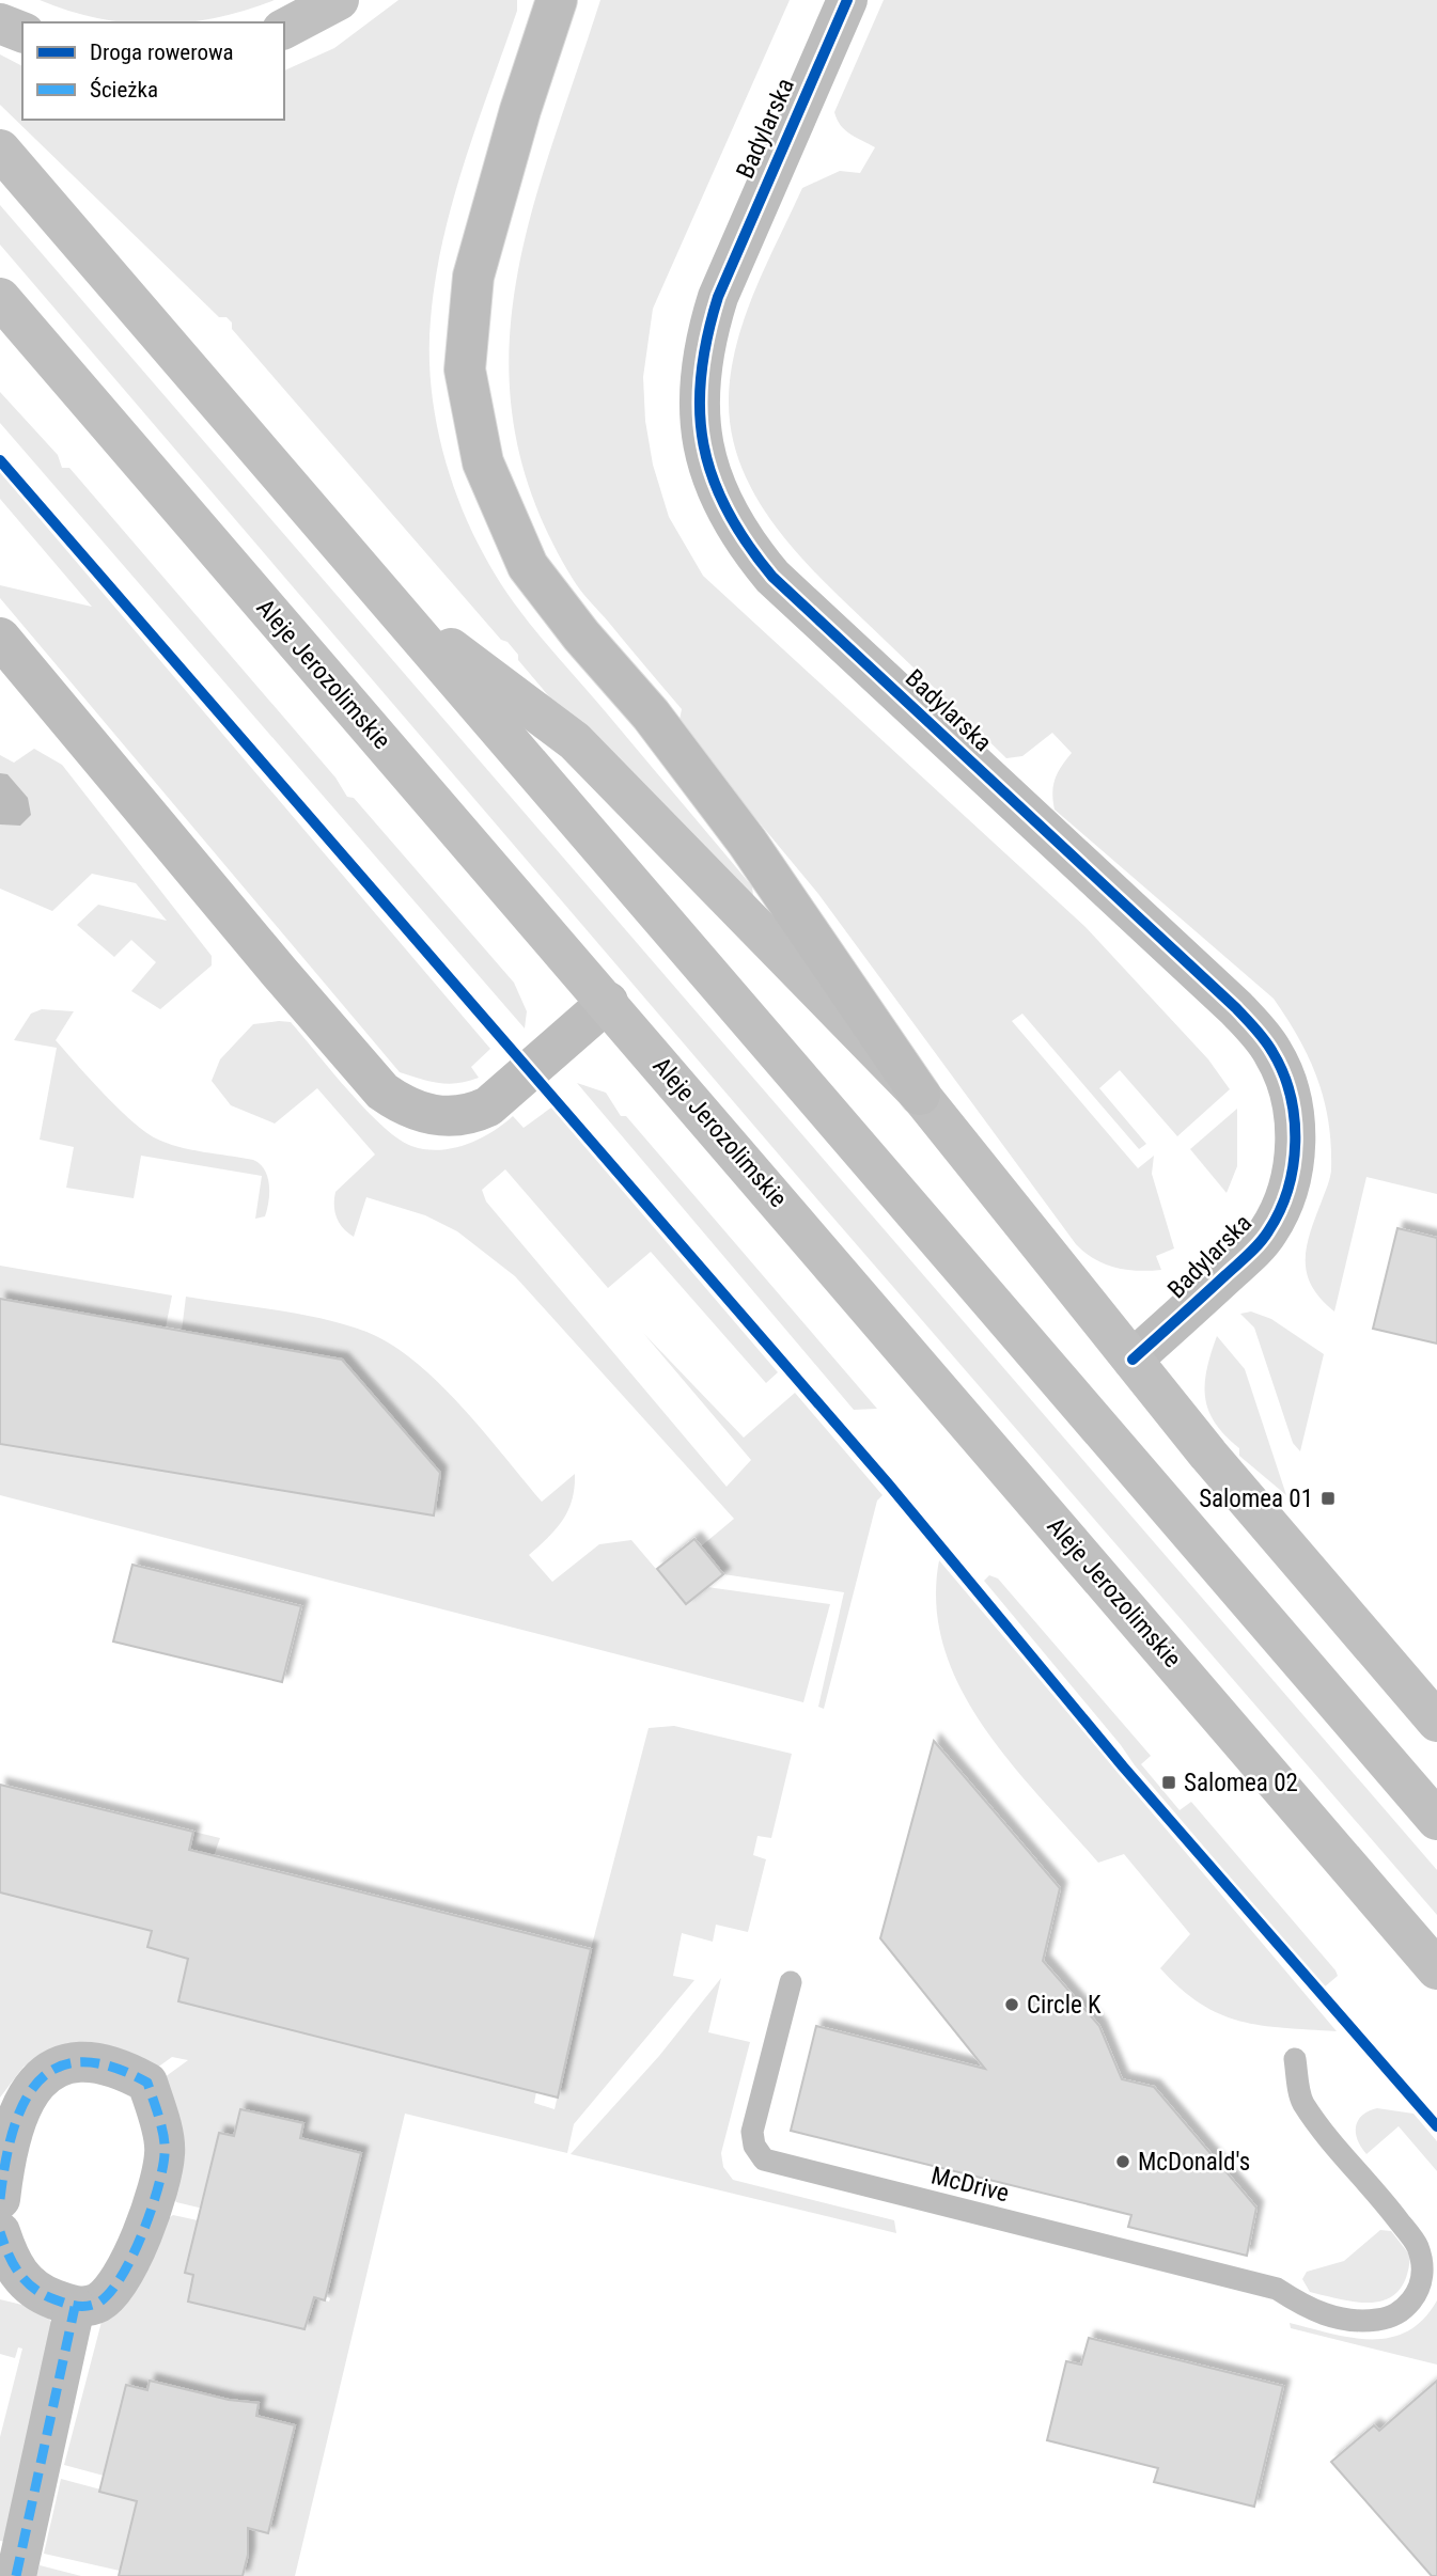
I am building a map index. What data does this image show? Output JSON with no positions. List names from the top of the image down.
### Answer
{
  "streets": {
    "main road": ["Aleje Jerozolimskie"],
    "street": ["Badylarska"],
    "lane": ["McDrive"]
  },
  "places": {
    "transit": ["Salomea 01", "Salomea 02"],
    "other": ["Circle K", "McDonald's"]
  },
  "legend": ["Droga rowerowa", "Ścieżka"]
}
